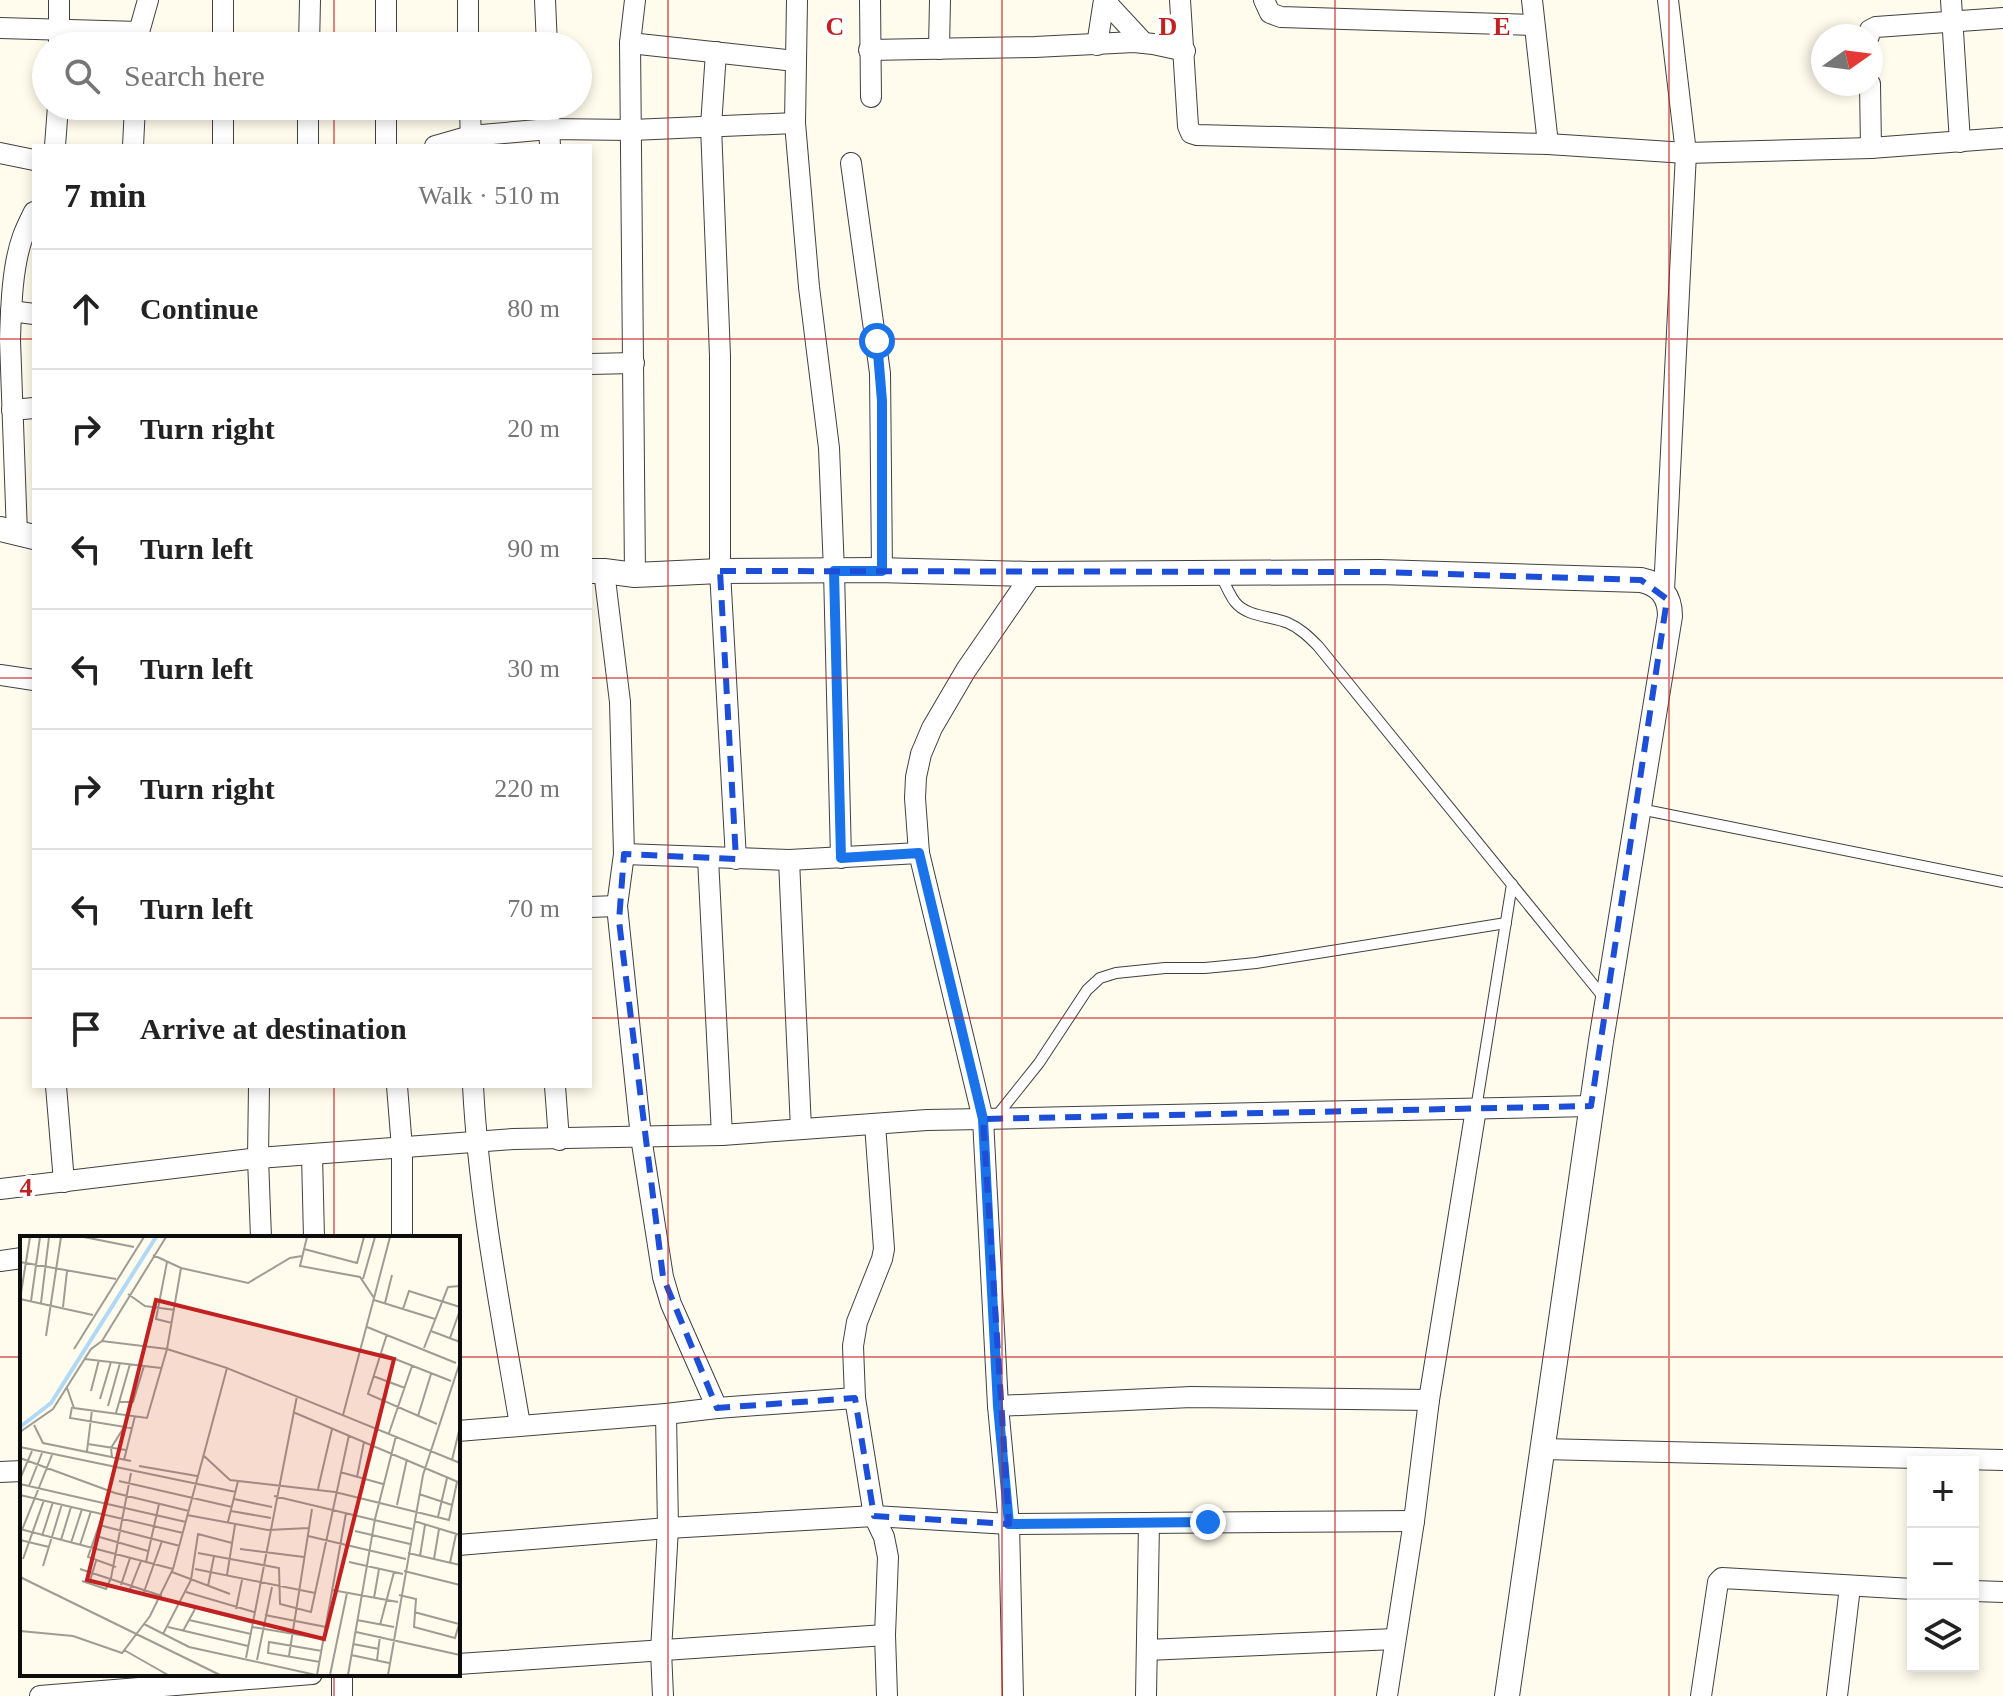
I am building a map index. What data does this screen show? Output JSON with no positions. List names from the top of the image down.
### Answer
{
  "north": "right",
  "page": {
    "search": "Search here",
    "heading": ["7 min", "Walk · 510 m"],
    "list": [
      ["Continue", "80 m"],
      ["Turn right", "20 m"],
      ["Turn left", "90 m"],
      ["Turn left", "30 m"],
      ["Turn right", "220 m"],
      ["Turn left", "70 m"],
      "Arrive at destination"
    ],
    "map_buttons": ["+", "−"]
  },
  "grid": {
    "columns": ["C", "D", "E"],
    "rows": ["4"]
  }
}
